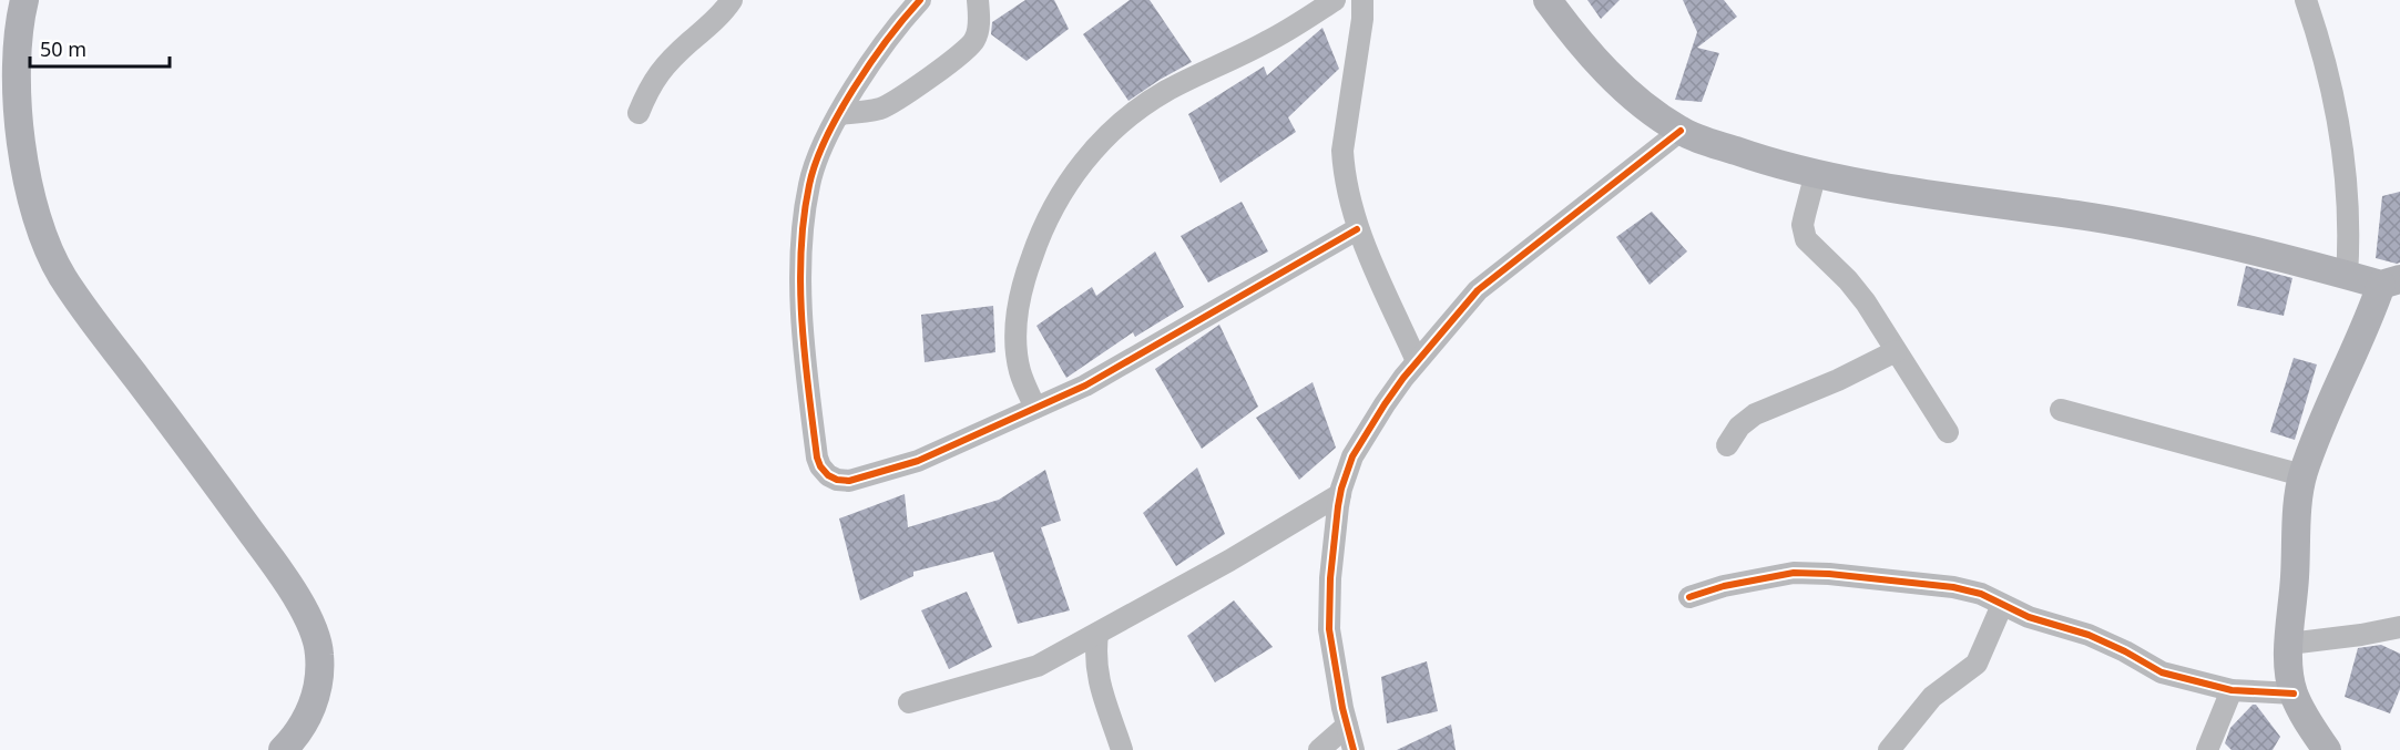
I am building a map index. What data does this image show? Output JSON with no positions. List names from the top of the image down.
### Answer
{
  "scale_bar": "50 m"
}
